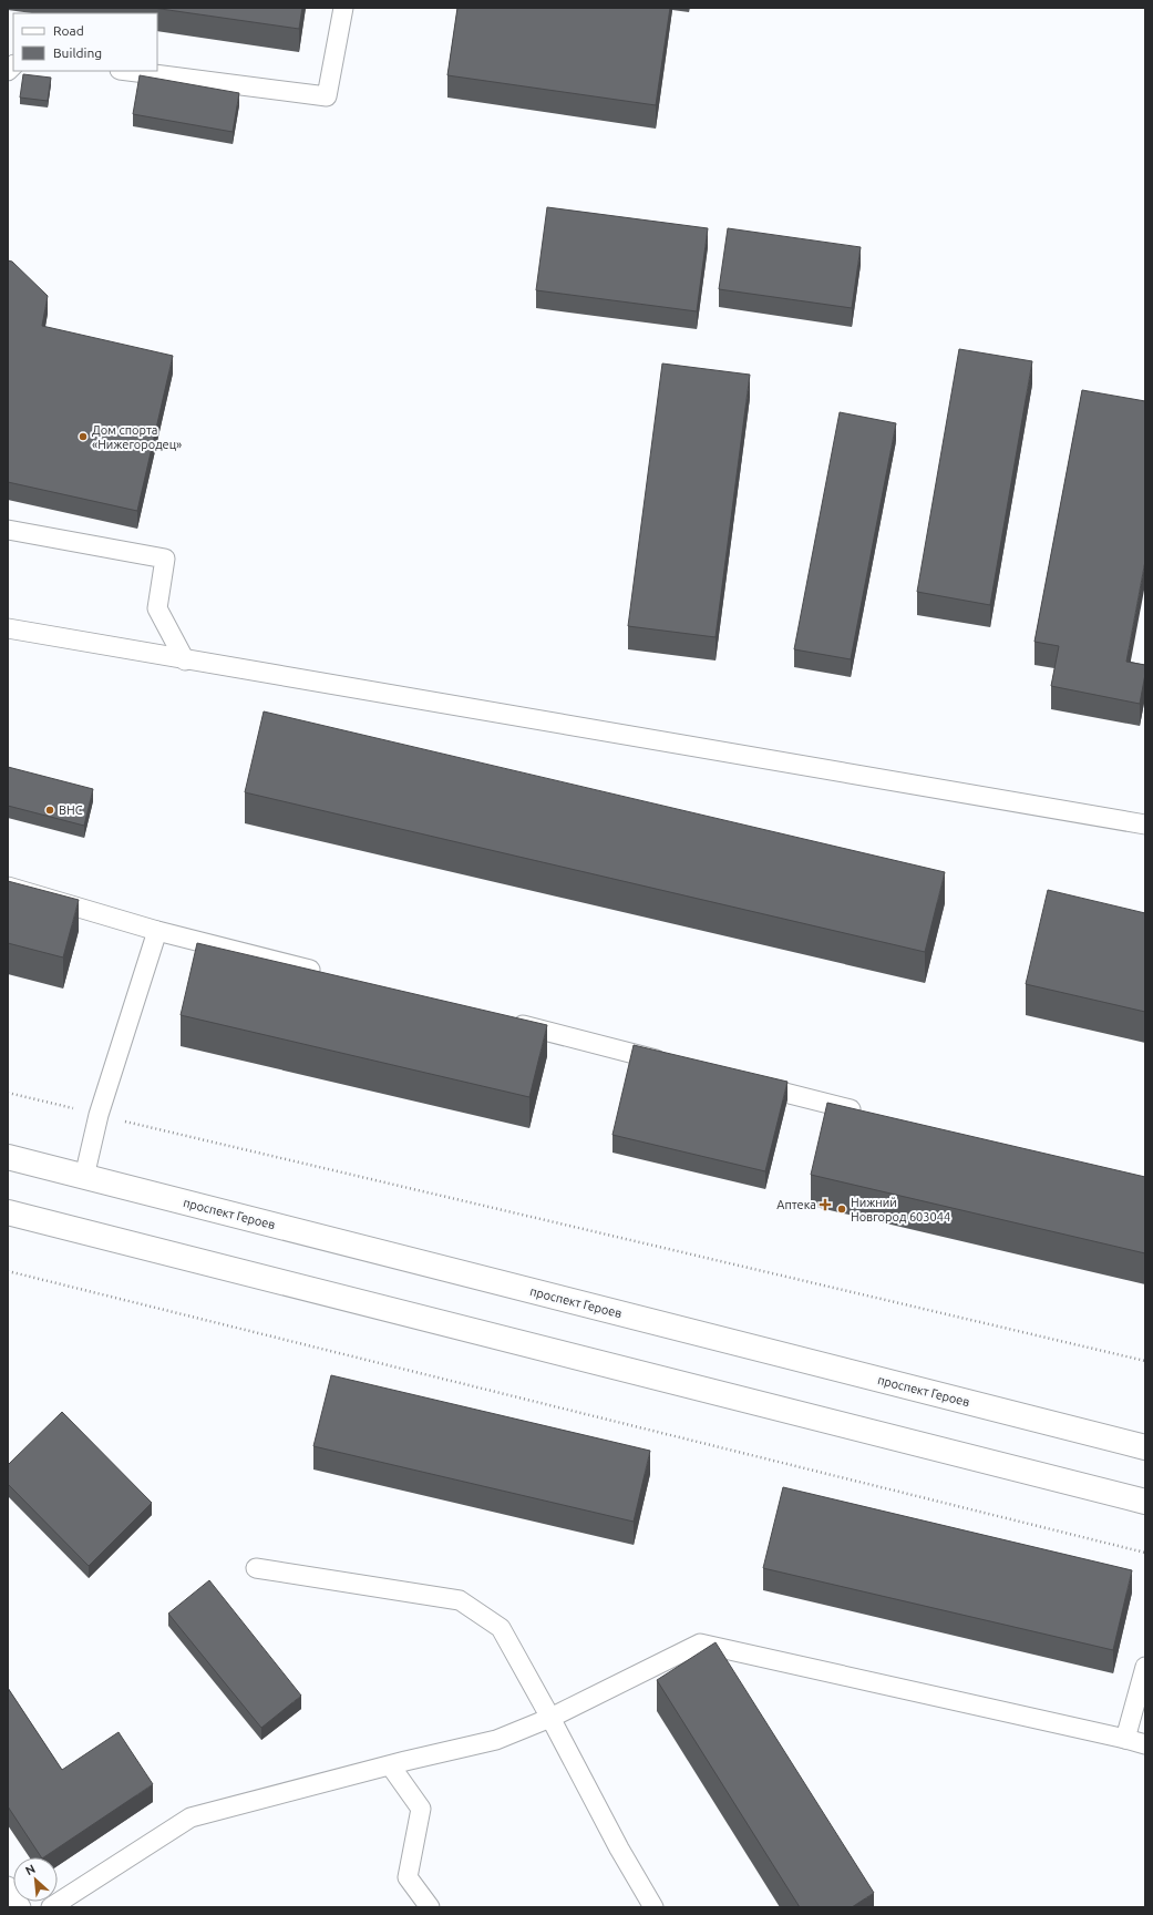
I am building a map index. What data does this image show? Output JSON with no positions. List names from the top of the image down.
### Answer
{
  "streets": {
    "main road": ["проспект Героев"]
  },
  "places": {
    "other": ["Дом спорта «Нижегородец»", "ВНС", "Нижний Новгород 603044"],
    "health": ["Аптека"]
  },
  "legend": ["Road", "Building"],
  "north": "top left"
}
